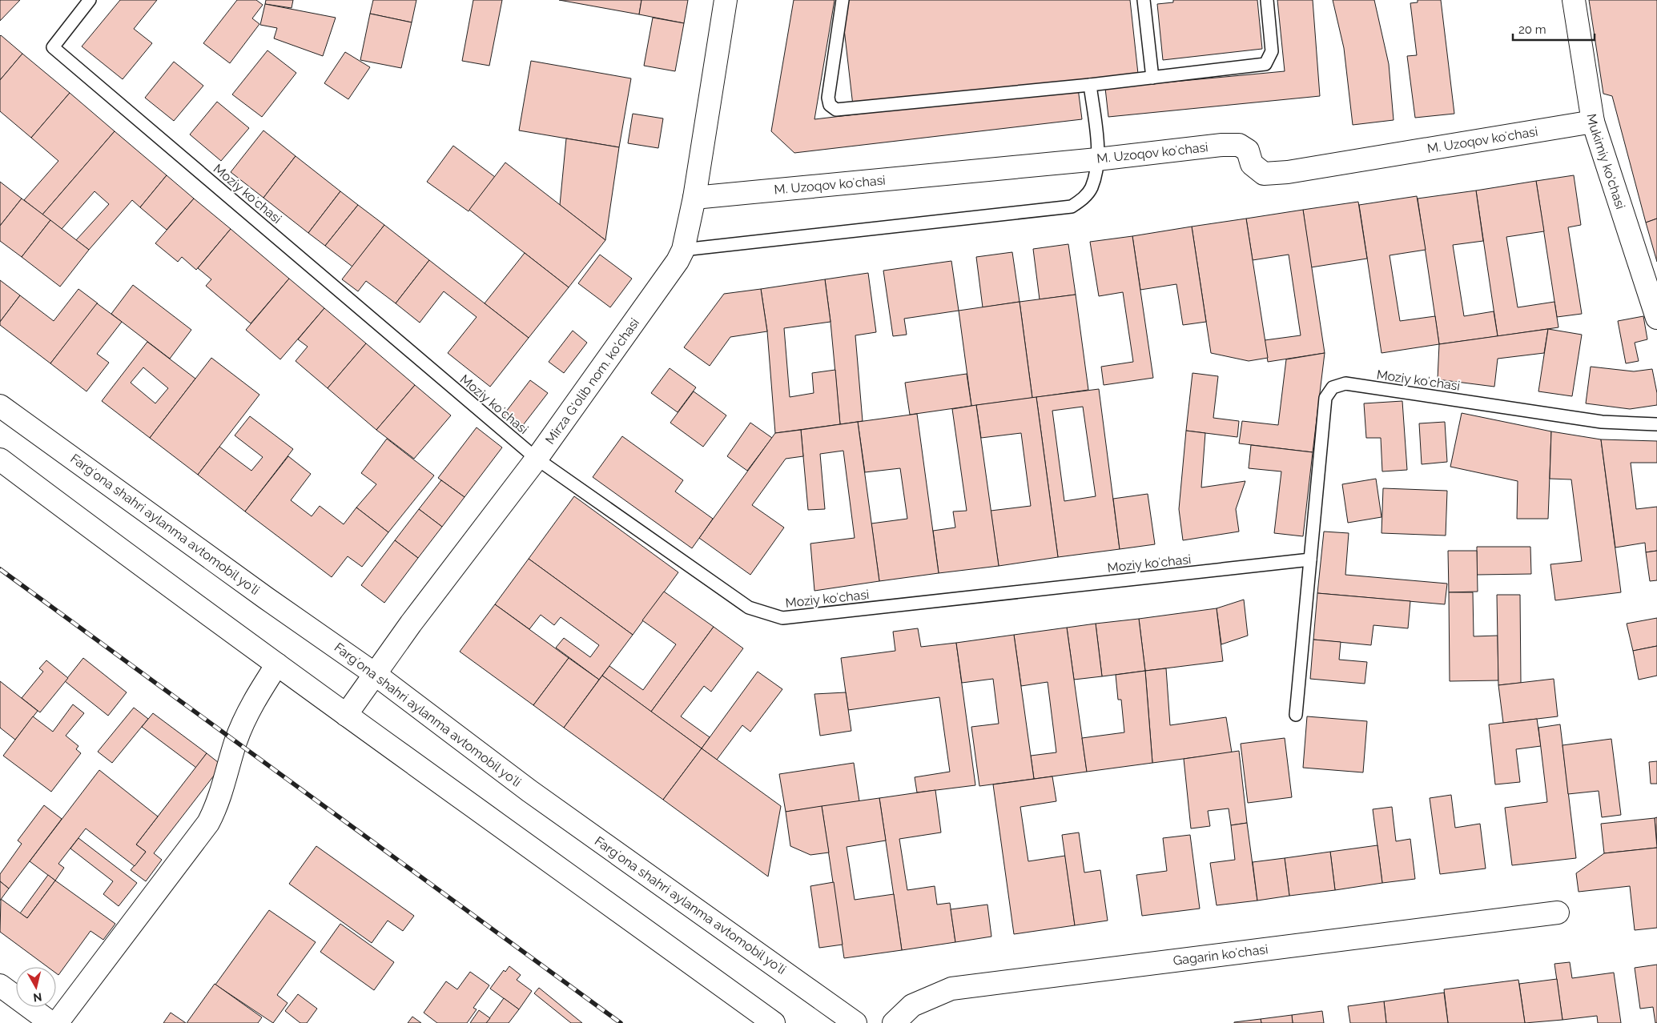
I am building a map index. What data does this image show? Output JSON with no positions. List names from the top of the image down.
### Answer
{
  "streets": {
    "main road": [
      "M. Uzoqov koʻchasi",
      "Mukimiy ko'chasi",
      "Mirza G‘olib nom. ko‘chasi",
      "Fargʻona shahri aylanma avtomobil yoʻli",
      "Gagarin koʻchasi"
    ],
    "lane": ["Moziy koʻchasi"]
  },
  "crossings": [
    ["M. Uzoqov koʻchasi", "Mukimiy ko'chasi"],
    ["M. Uzoqov koʻchasi", "Mirza G‘olib nom. ko‘chasi"],
    ["Moziy koʻchasi", "Mirza G‘olib nom. ko‘chasi"],
    ["Mirza G‘olib nom. ko‘chasi", "Fargʻona shahri aylanma avtomobil yoʻli"]
  ],
  "scale_bar": "20 m",
  "north": "bottom"
}
